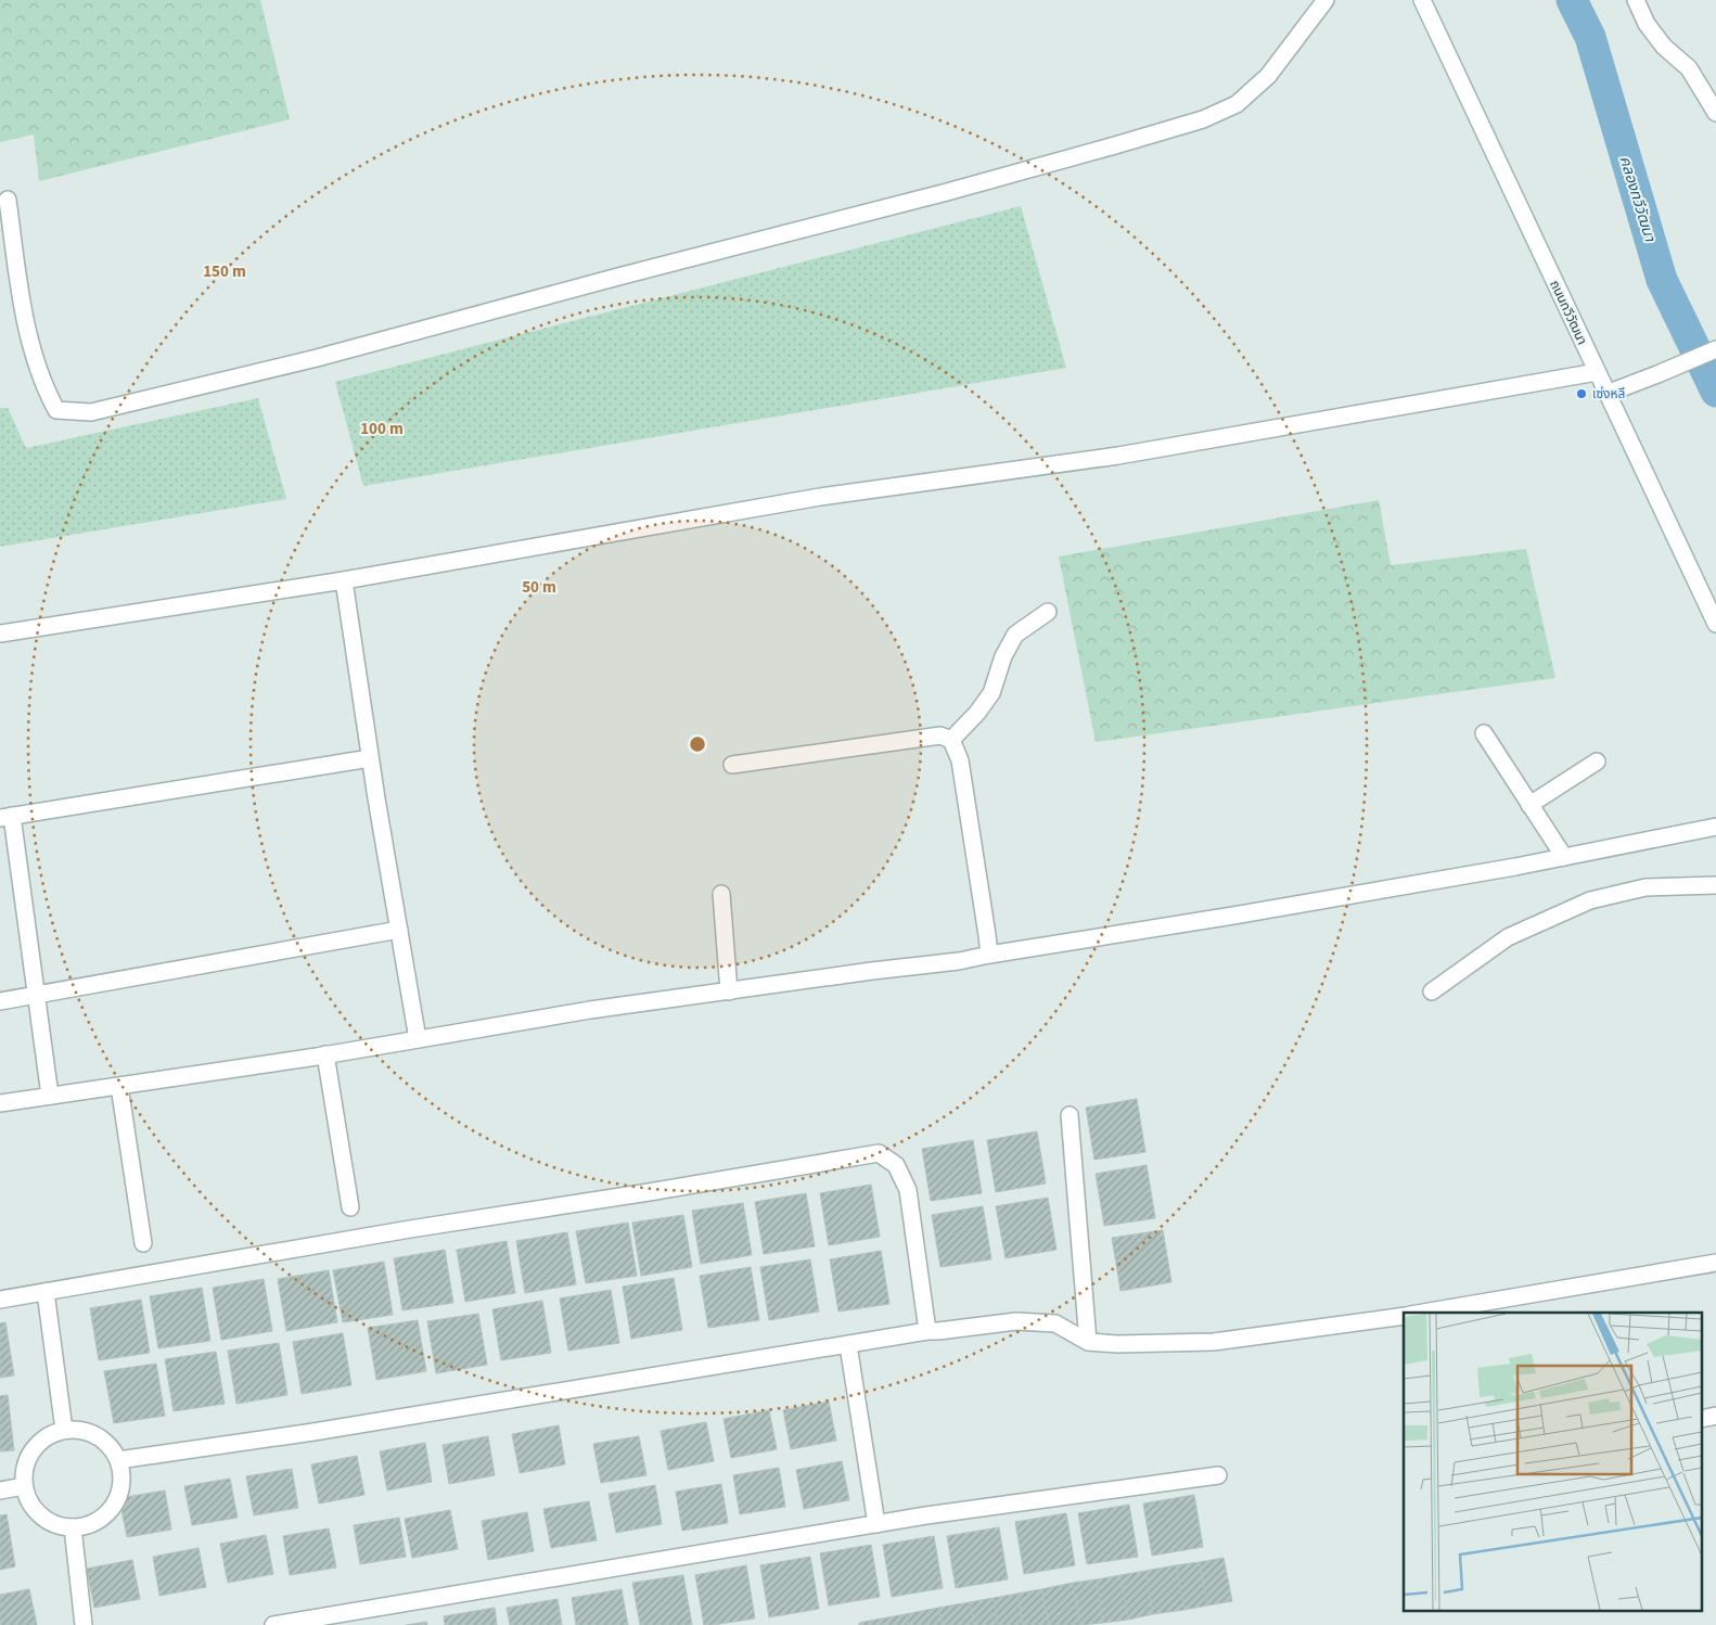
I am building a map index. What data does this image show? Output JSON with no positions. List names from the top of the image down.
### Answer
{
  "streets": {
    "street": ["ถนนทวีวัฒนา"]
  },
  "water": ["คลองทวีวัฒนา"],
  "places": ["เซ่งหลี"],
  "rings": ["150 m", "100 m", "50 m"]
}
